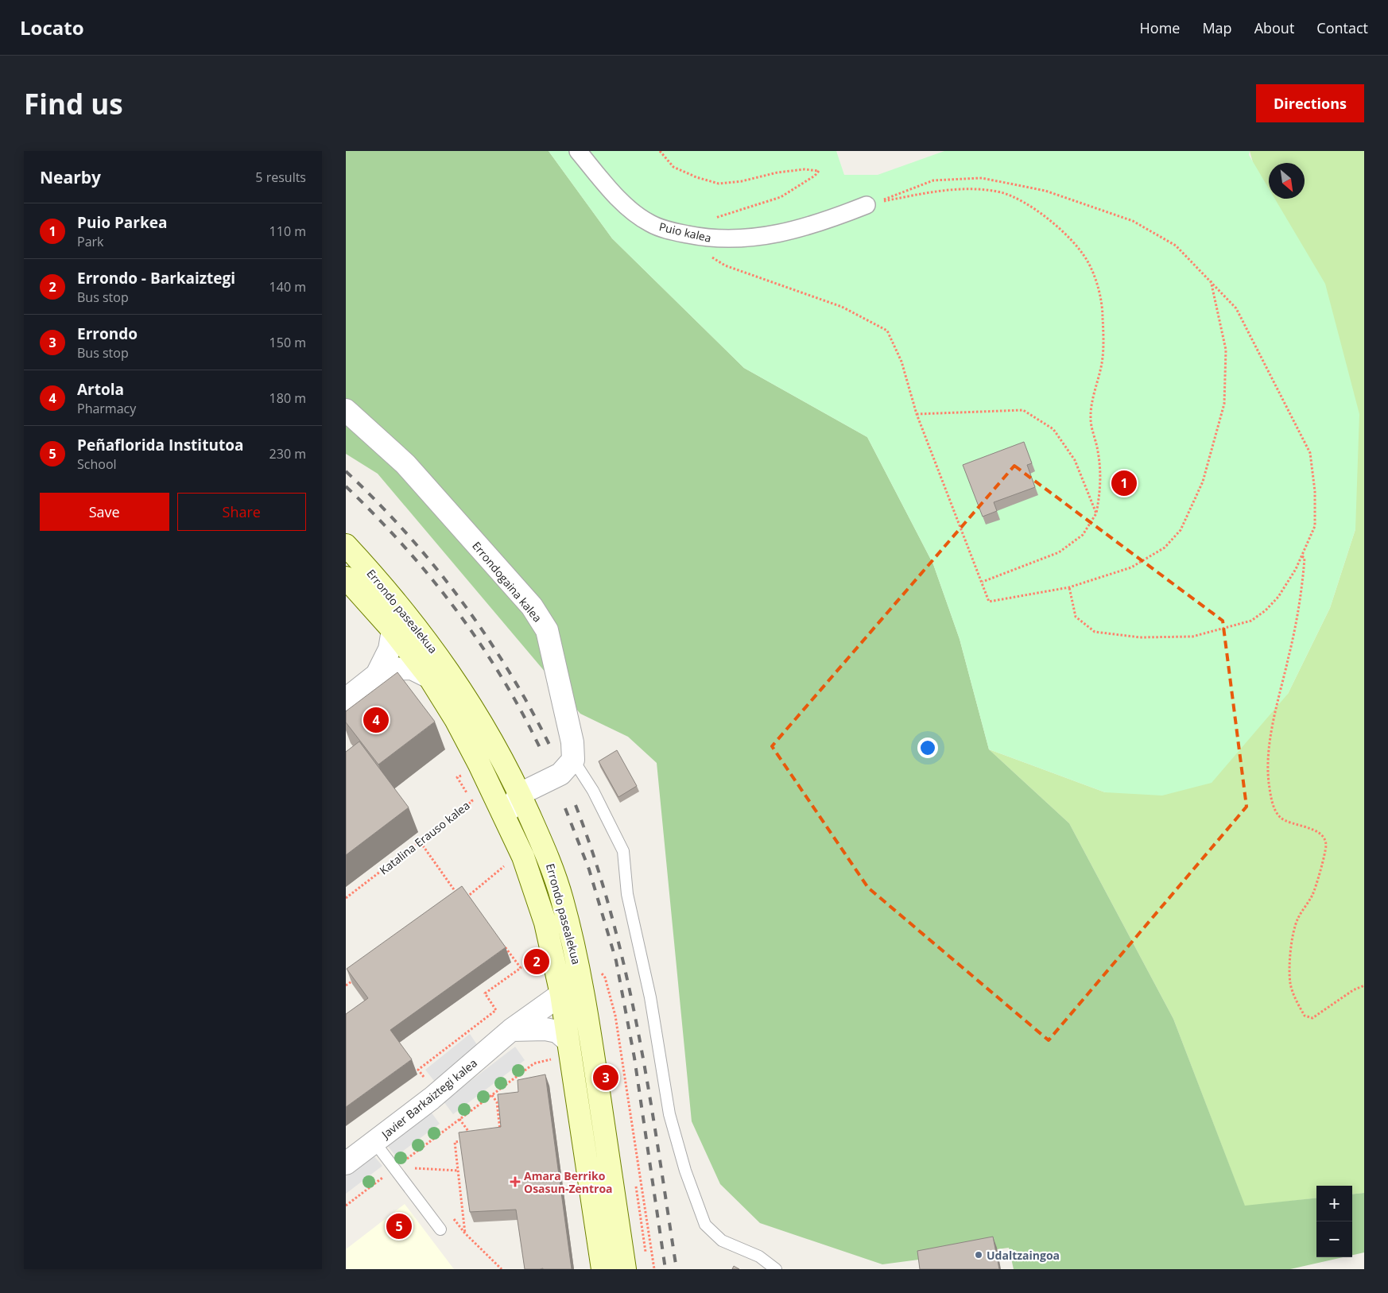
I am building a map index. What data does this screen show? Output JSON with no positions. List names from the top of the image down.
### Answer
{
  "streets": {
    "main road": ["Errondo pasealekua"],
    "street": ["Puio kalea", "Errondogaina kalea", "Javier Barkaiztegi kalea"],
    "path": ["Katalina Erauso kalea"]
  },
  "crossings": [
    ["Errondo pasealekua", "Javier Barkaiztegi kalea"]
  ],
  "places": {
    "health": ["Amara Berriko Osasun-Zentroa"],
    "other": ["Udaltzaingoa"]
  },
  "north": "bottom right",
  "page": {
    "header": "Locato",
    "nav": [
      "Home",
      "Map",
      "About",
      "Contact"
    ],
    "buttons": [
      "Directions",
      ["Save", "Share"]
    ],
    "title": "Find us",
    "heading": ["Nearby", "5 results"],
    "list": [
      {
        "mark": "1",
        "name": "Puio Parkea",
        "note": "Park",
        "value": "110 m"
      },
      {
        "mark": "2",
        "name": "Errondo - Barkaiztegi",
        "note": "Bus stop",
        "value": "140 m"
      },
      {
        "mark": "3",
        "name": "Errondo",
        "note": "Bus stop",
        "value": "150 m"
      },
      {
        "mark": "4",
        "name": "Artola",
        "note": "Pharmacy",
        "value": "180 m"
      },
      {
        "mark": "5",
        "name": "Peñaflorida Institutoa",
        "note": "School",
        "value": "230 m"
      }
    ],
    "pins": [
      "1",
      "4",
      "2",
      "3",
      "5"
    ],
    "map_buttons": ["+", "−"]
  }
}
